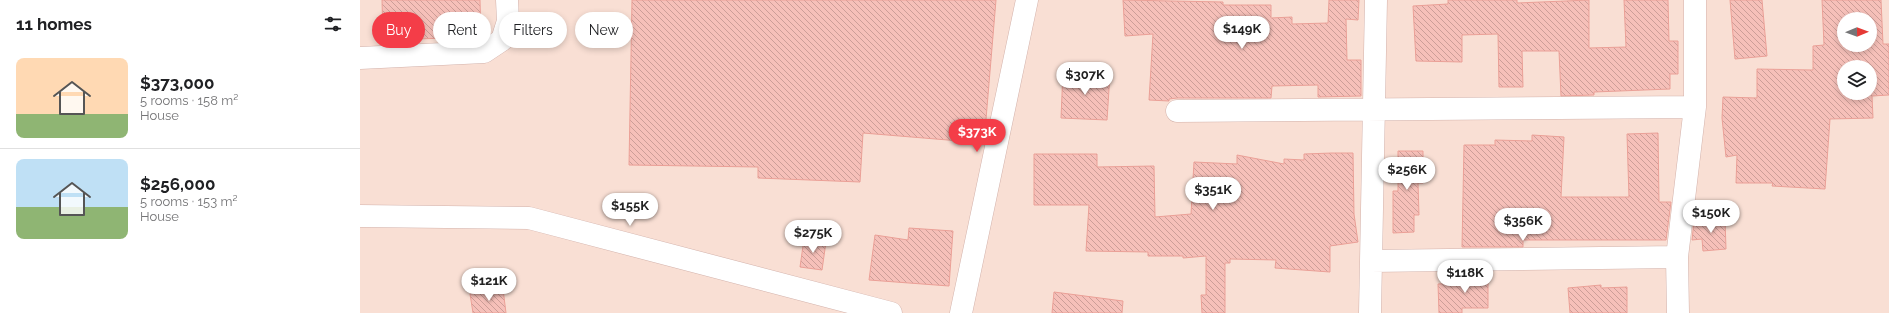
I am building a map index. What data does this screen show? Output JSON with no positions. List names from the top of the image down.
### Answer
{
  "north": "right",
  "page": {
    "heading": "11 homes",
    "chip": [
      "Buy",
      "Rent",
      "Filters",
      "New"
    ],
    "price": [
      "$149K",
      "$307K",
      "$373K",
      "$256K",
      "$351K",
      "$155K",
      "$150K",
      "$356K",
      "$275K",
      "$118K",
      "$121K"
    ],
    "list": [
      {
        "name": "$373,000",
        "note": "5 rooms · 158 m² · House"
      },
      {
        "name": "$256,000",
        "note": "5 rooms · 153 m² · House"
      }
    ]
  }
}
